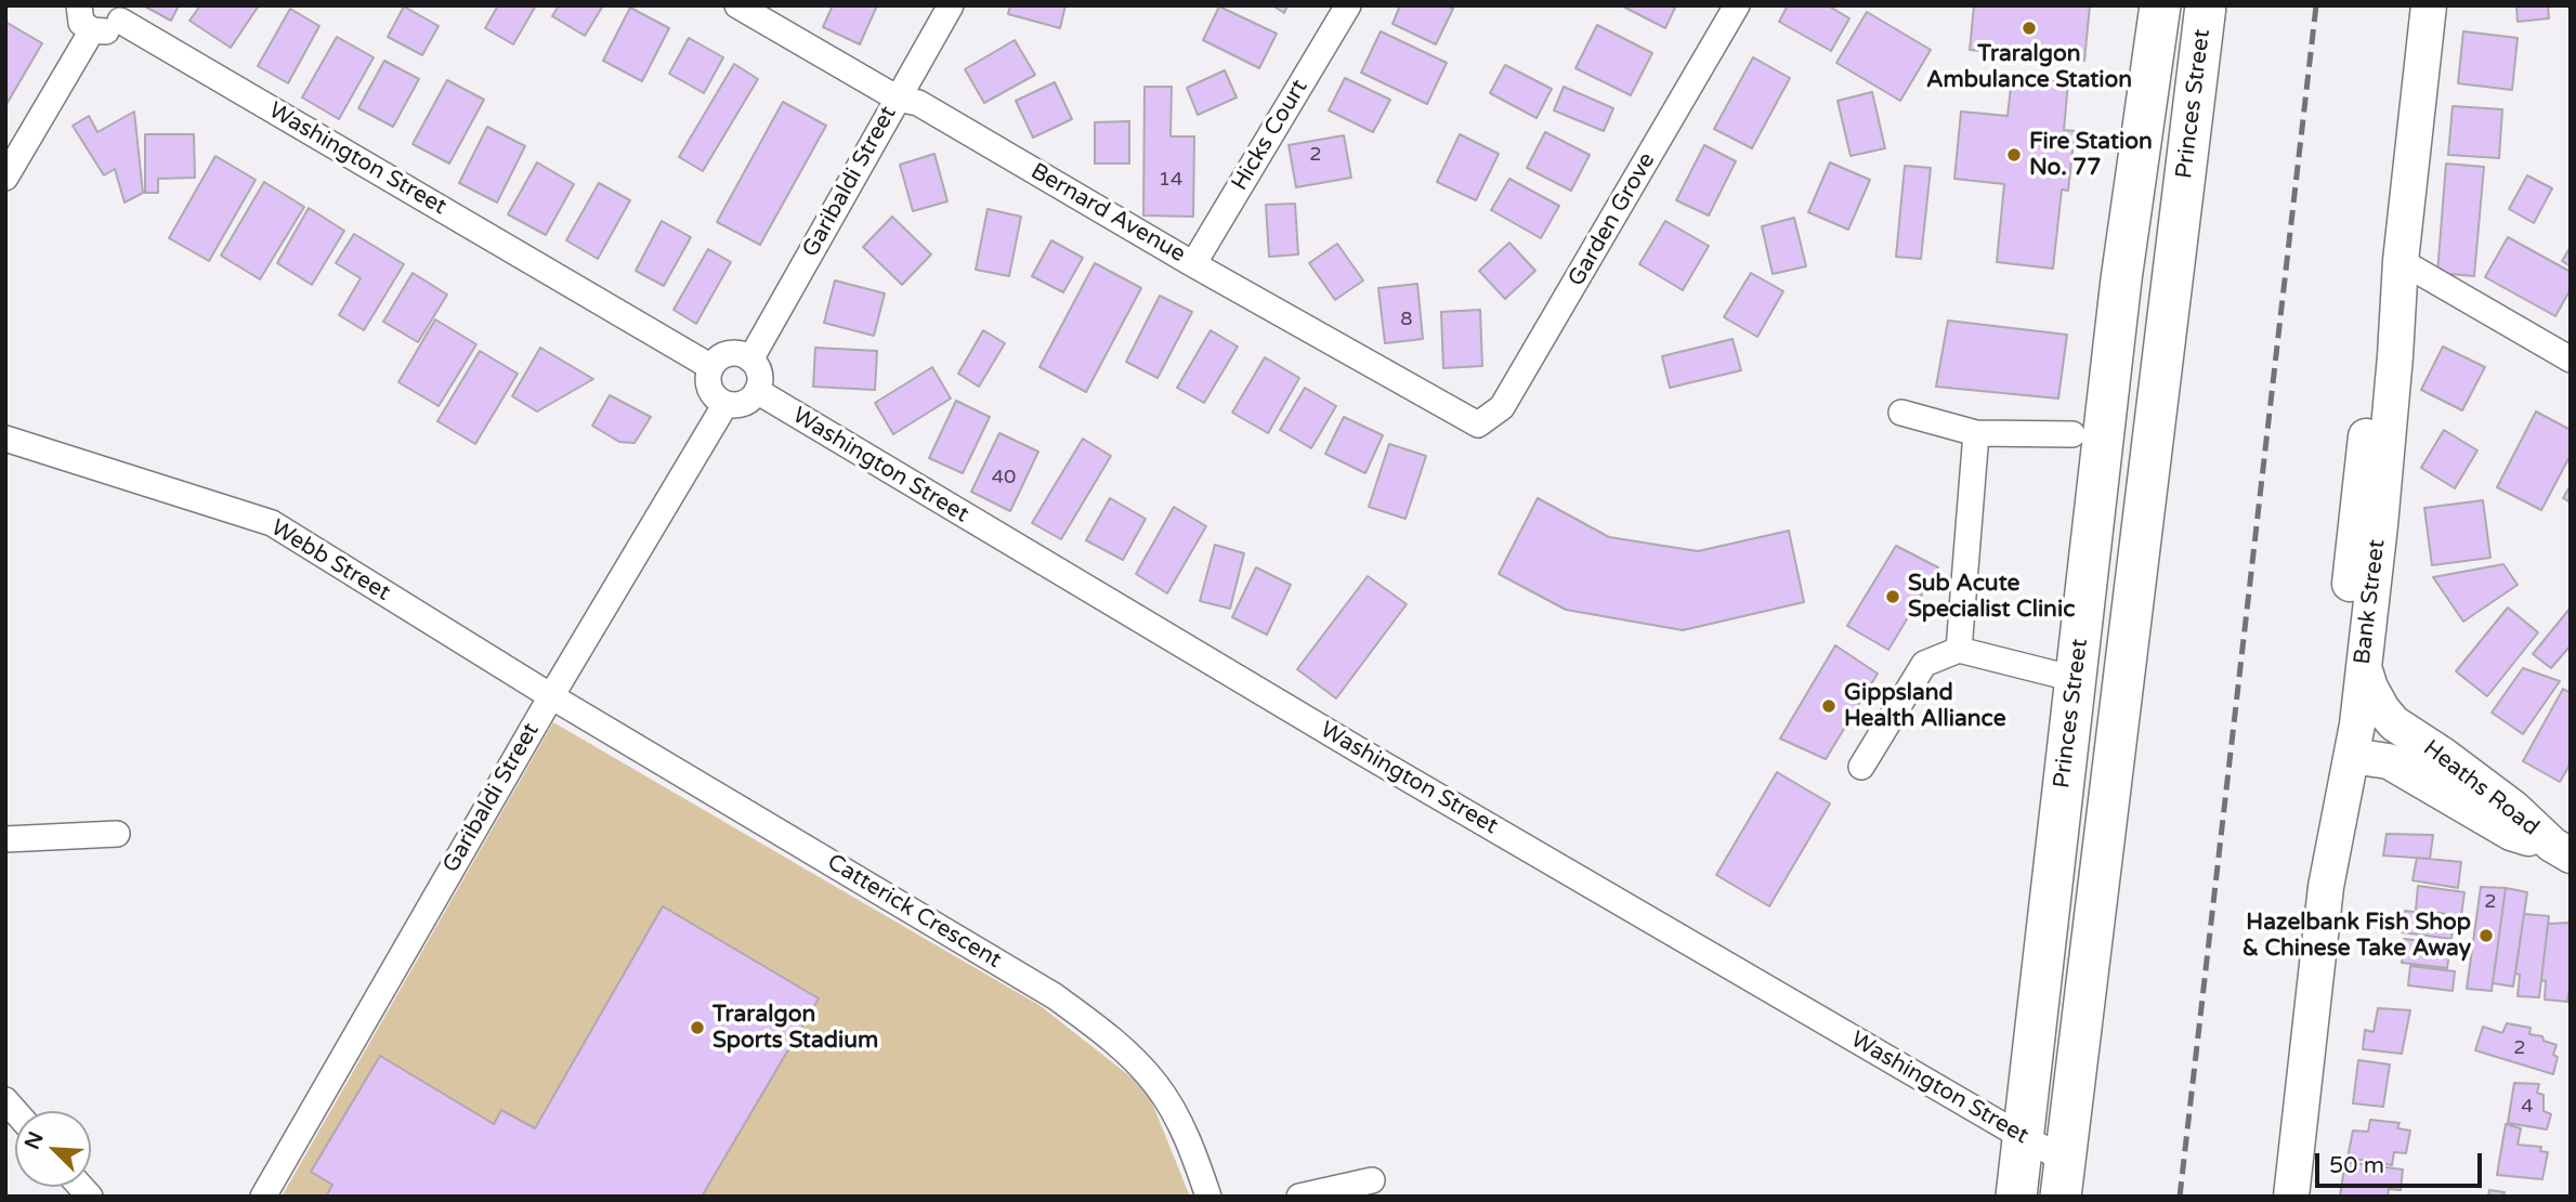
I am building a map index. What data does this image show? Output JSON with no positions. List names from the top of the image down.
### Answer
{
  "streets": {
    "highway": ["Princes Street"],
    "main road": ["Bank Street", "Heaths Road"],
    "street": [
      "Hicks Court",
      "Washington Street",
      "Garibaldi Street",
      "Bernard Avenue",
      "Garden Grove",
      "Webb Street",
      "Catterick Crescent"
    ]
  },
  "crossings": [
    ["Princes Street", "Washington Street"],
    ["Hicks Court", "Bernard Avenue"],
    ["Washington Street", "Garibaldi Street"],
    ["Garibaldi Street", "Bernard Avenue"],
    ["Garibaldi Street", "Webb Street"],
    ["Garibaldi Street", "Catterick Crescent"],
    ["Bernard Avenue", "Garden Grove"],
    ["Webb Street", "Catterick Crescent"],
    ["Bank Street", "Heaths Road"]
  ],
  "places": [
    "Traralgon Ambulance Station",
    "Fire Station No. 77",
    "Sub Acute Specialist Clinic",
    "Gippsland Health Alliance",
    "Hazelbank Fish Shop & Chinese Take Away",
    "Traralgon Sports Stadium"
  ],
  "house_numbers": [
    "2",
    "14",
    "8",
    "40",
    "2",
    "2",
    "4"
  ],
  "scale_bar": "50 m",
  "north": "top left"
}
